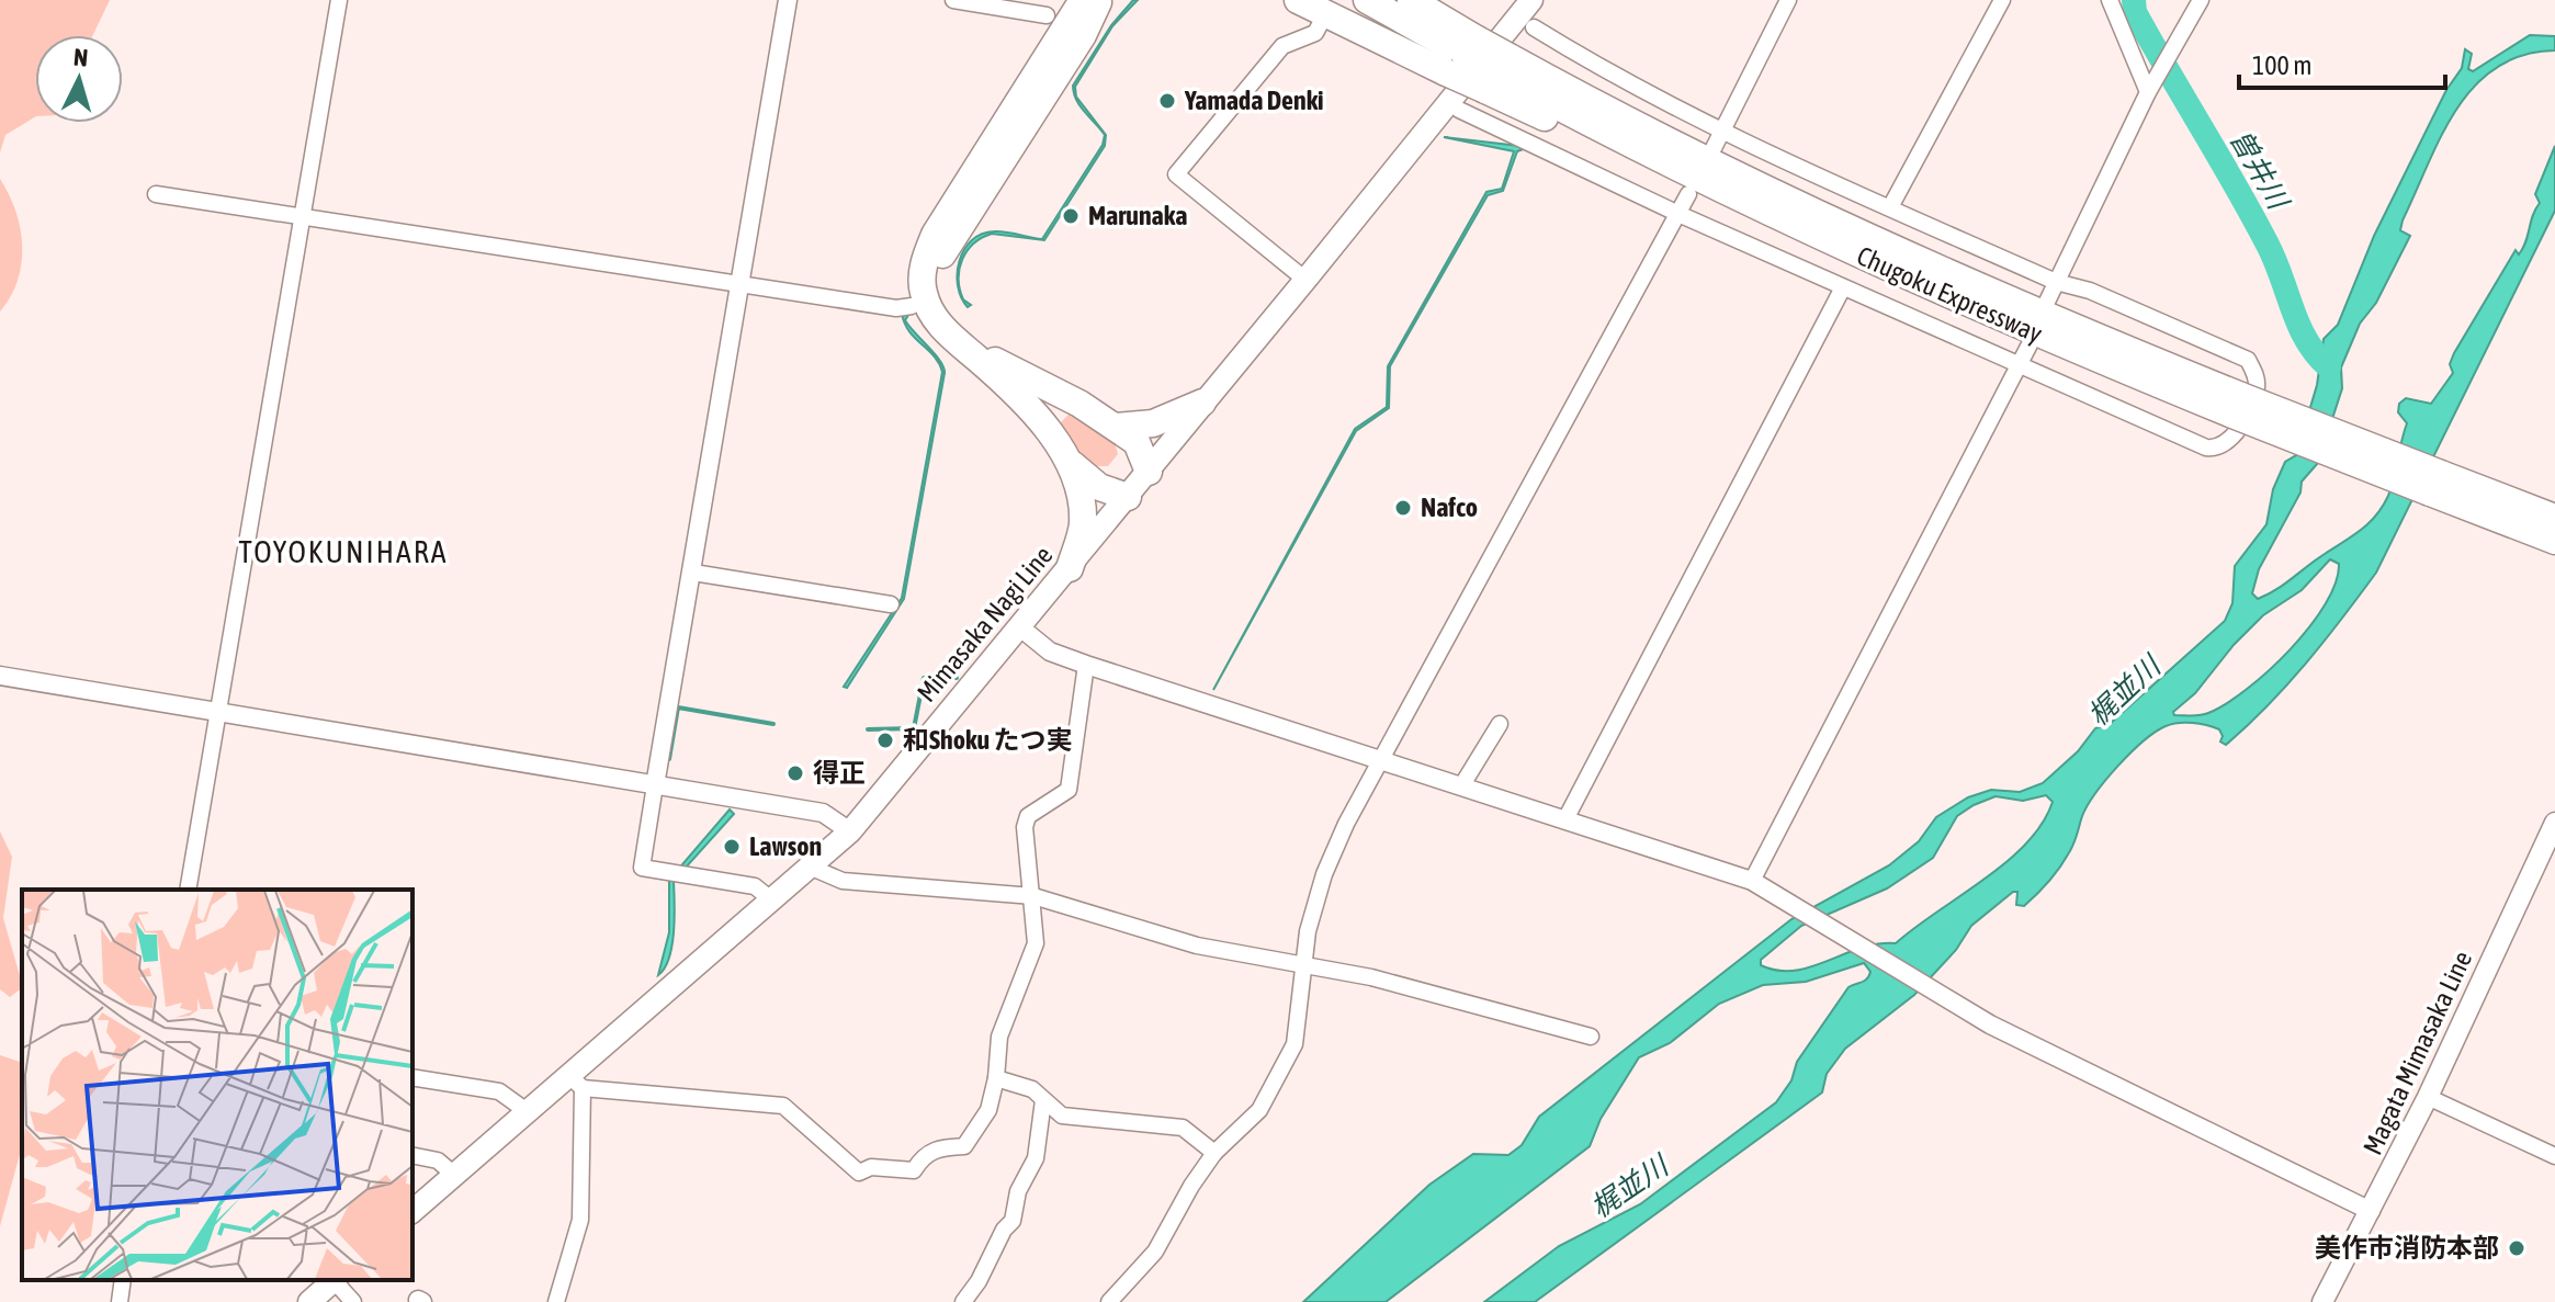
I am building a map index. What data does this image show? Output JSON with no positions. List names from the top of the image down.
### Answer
{
  "streets": {
    "highway": ["Chugoku Expressway"],
    "main road": ["Mimasaka Nagi Line", "Magata Mimasaka Line"]
  },
  "districts": ["TOYOKUNIHARA"],
  "water": ["曽井川", "梶並川"],
  "places": [
    "Yamada Denki",
    "Marunaka",
    "Nafco",
    "和Shoku たつ実",
    "得正",
    "Lawson",
    "美作市消防本部"
  ],
  "scale_bar": "100 m",
  "north": "top"
}
